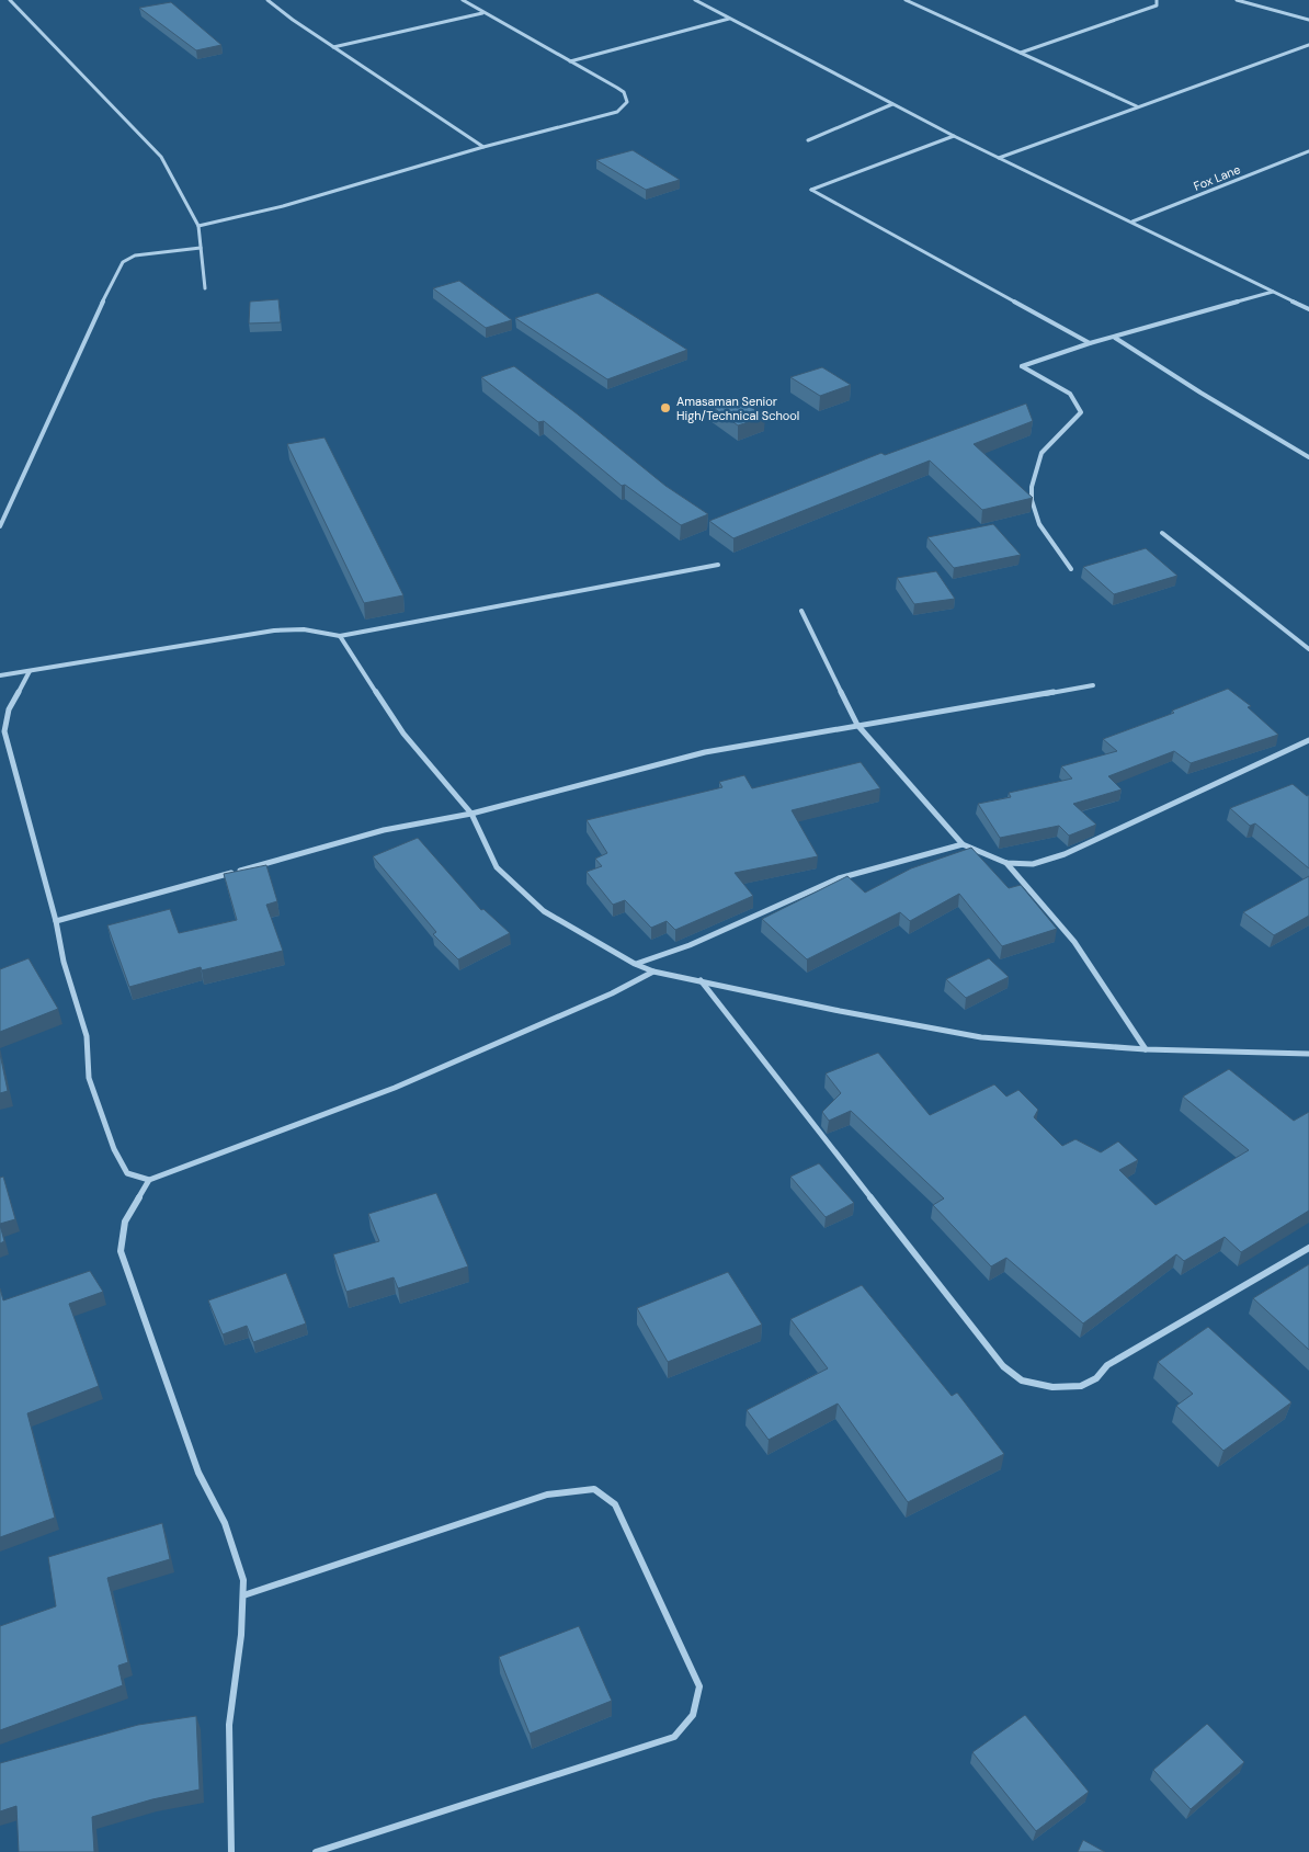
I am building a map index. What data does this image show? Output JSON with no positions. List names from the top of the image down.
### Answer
{
  "streets": {
    "street": ["Fox Lane"]
  },
  "places": ["Amasaman Senior High/Technical School"]
}
